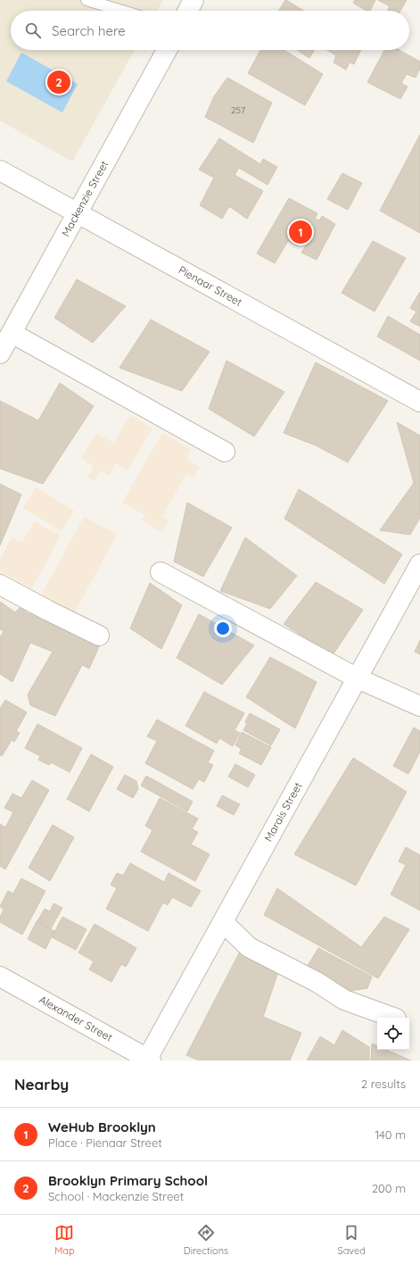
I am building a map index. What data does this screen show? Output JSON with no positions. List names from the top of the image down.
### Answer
{
  "streets": {
    "street": [
      "Mackenzie Street",
      "Pienaar Street",
      "Marais Street",
      "Alexander Street"
    ]
  },
  "crossings": [
    ["Mackenzie Street", "Pienaar Street"],
    ["Marais Street", "Alexander Street"]
  ],
  "house_numbers": ["257"],
  "page": {
    "search": "Search here",
    "pins": ["2", "1"],
    "heading": ["Nearby", "2 results"],
    "list": [
      {
        "mark": "1",
        "name": "WeHub Brooklyn",
        "note": "Place · Pienaar Street",
        "value": "140 m"
      },
      {
        "mark": "2",
        "name": "Brooklyn Primary School",
        "note": "School · Mackenzie Street",
        "value": "200 m"
      }
    ],
    "nav": ["Map", "Directions", "Saved"]
  }
}
